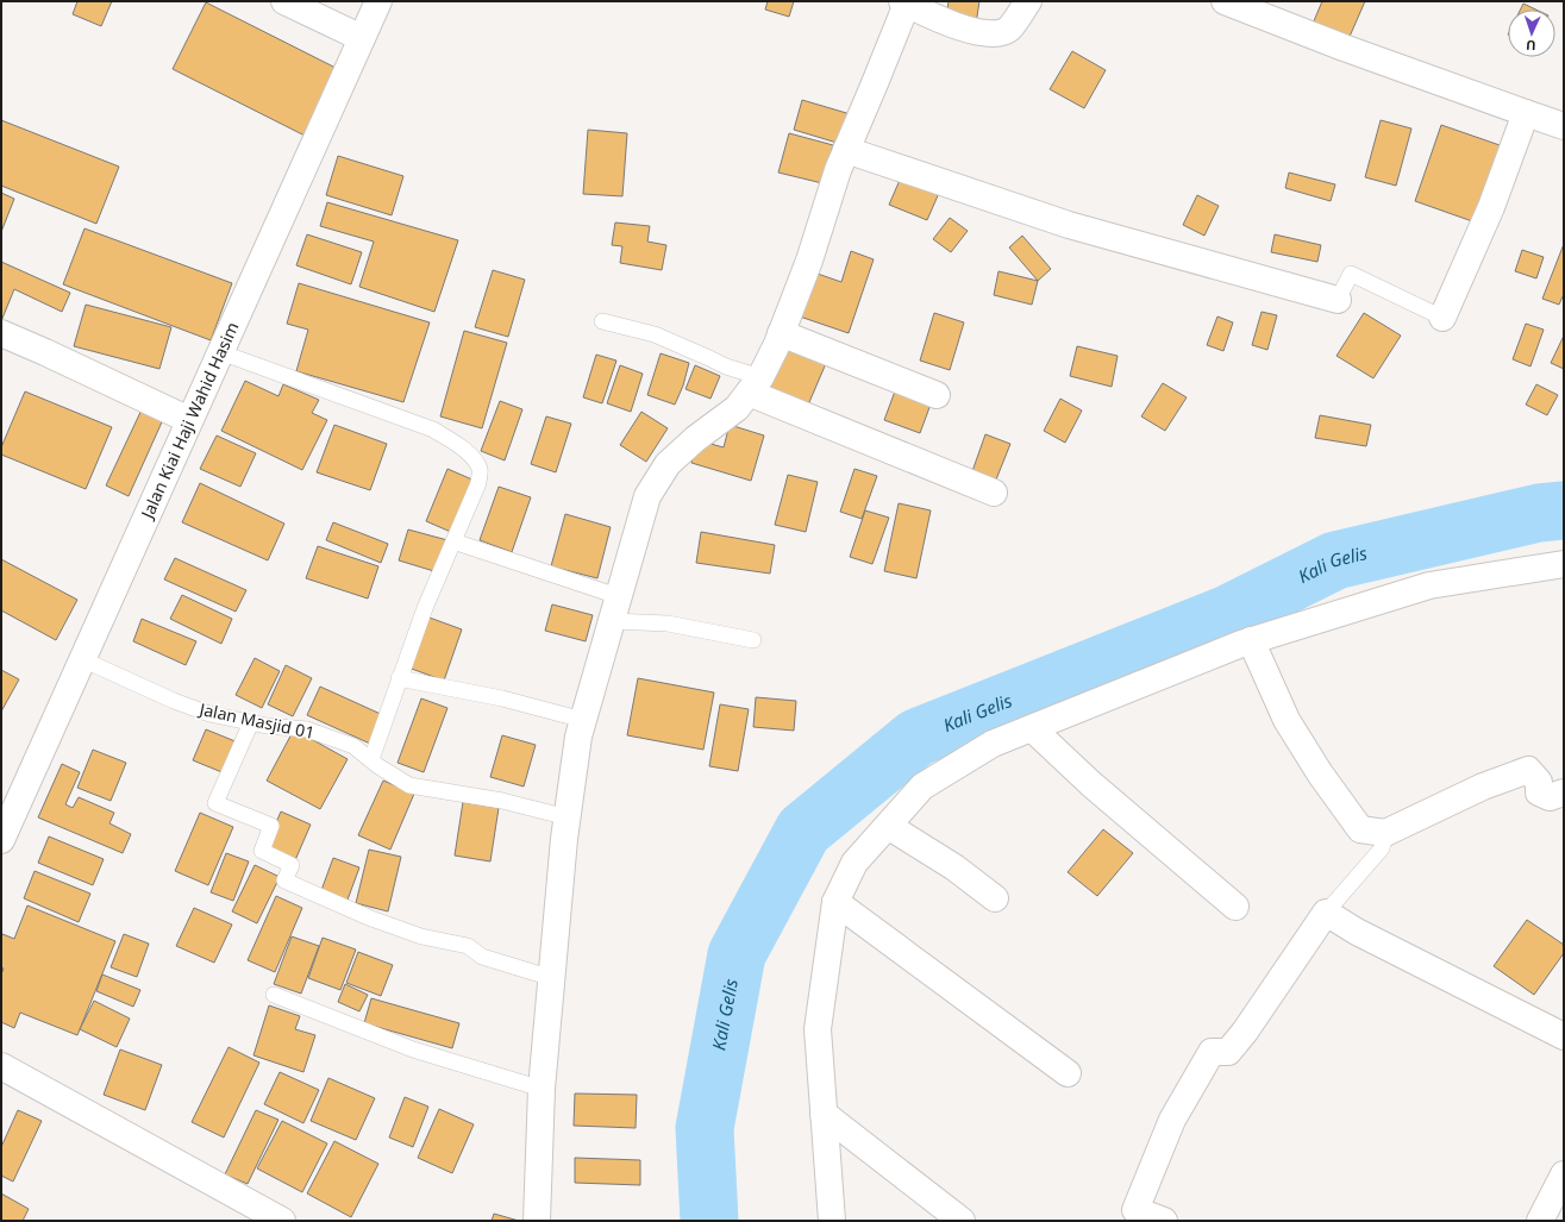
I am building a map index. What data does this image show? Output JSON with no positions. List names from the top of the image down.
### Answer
{
  "streets": {
    "street": ["Jalan Kiai Haji Wahid Hasim"],
    "lane": ["Jalan Masjid 01"]
  },
  "crossings": [
    ["Jalan Kiai Haji Wahid Hasim", "Jalan Masjid 01"]
  ],
  "water": ["Kali Gelis"],
  "north": "bottom"
}
